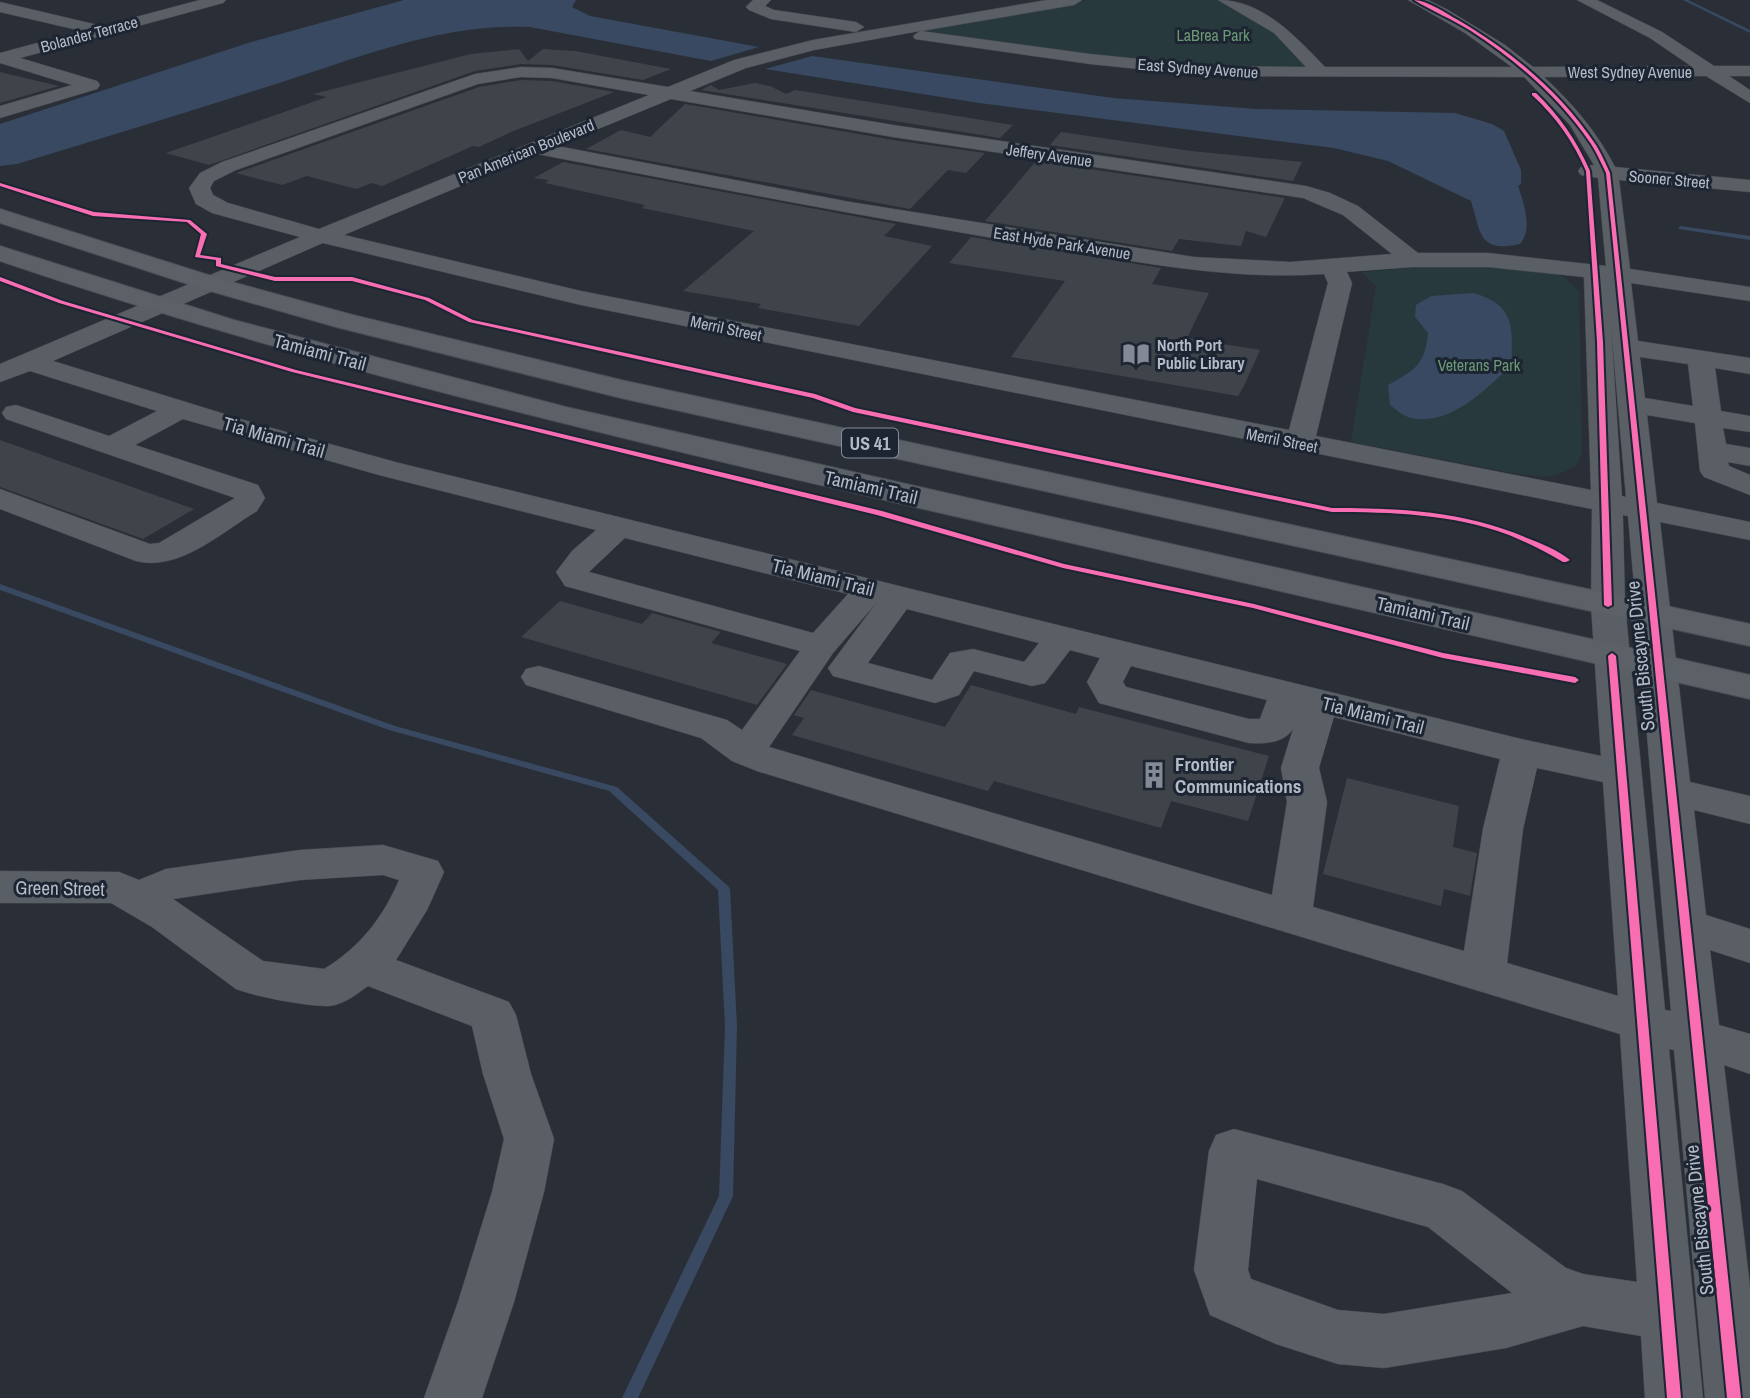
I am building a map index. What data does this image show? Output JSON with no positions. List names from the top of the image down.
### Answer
{
  "streets": {
    "main road": ["Tamiami Trail", "US 41"],
    "street": [
      "Bolander Terrace",
      "East Sydney Avenue",
      "West Sydney Avenue",
      "Pan American Boulevard",
      "Jeffery Avenue",
      "Sooner Street",
      "East Hyde Park Avenue",
      "Merril Street",
      "Tia Miami Trail",
      "South Biscayne Drive",
      "Green Street"
    ]
  },
  "crossings": [
    ["East Sydney Avenue", "West Sydney Avenue"],
    ["East Sydney Avenue", "Pan American Boulevard"],
    ["East Sydney Avenue", "South Biscayne Drive"],
    ["West Sydney Avenue", "South Biscayne Drive"],
    ["Pan American Boulevard", "Jeffery Avenue"],
    ["Pan American Boulevard", "East Hyde Park Avenue"],
    ["Pan American Boulevard", "Merril Street"],
    ["Pan American Boulevard", "Tamiami Trail"],
    ["Pan American Boulevard", "Tia Miami Trail"],
    ["Jeffery Avenue", "East Hyde Park Avenue"],
    ["Jeffery Avenue", "Merril Street"],
    ["Sooner Street", "South Biscayne Drive"],
    ["East Hyde Park Avenue", "South Biscayne Drive"],
    ["Merril Street", "South Biscayne Drive"],
    ["Tamiami Trail", "South Biscayne Drive"],
    ["Tia Miami Trail", "South Biscayne Drive"]
  ],
  "parks": ["LaBrea Park", "Veterans Park"],
  "places": {
    "library": ["North Port Public Library"],
    "building": ["Frontier Communications"]
  }
}
